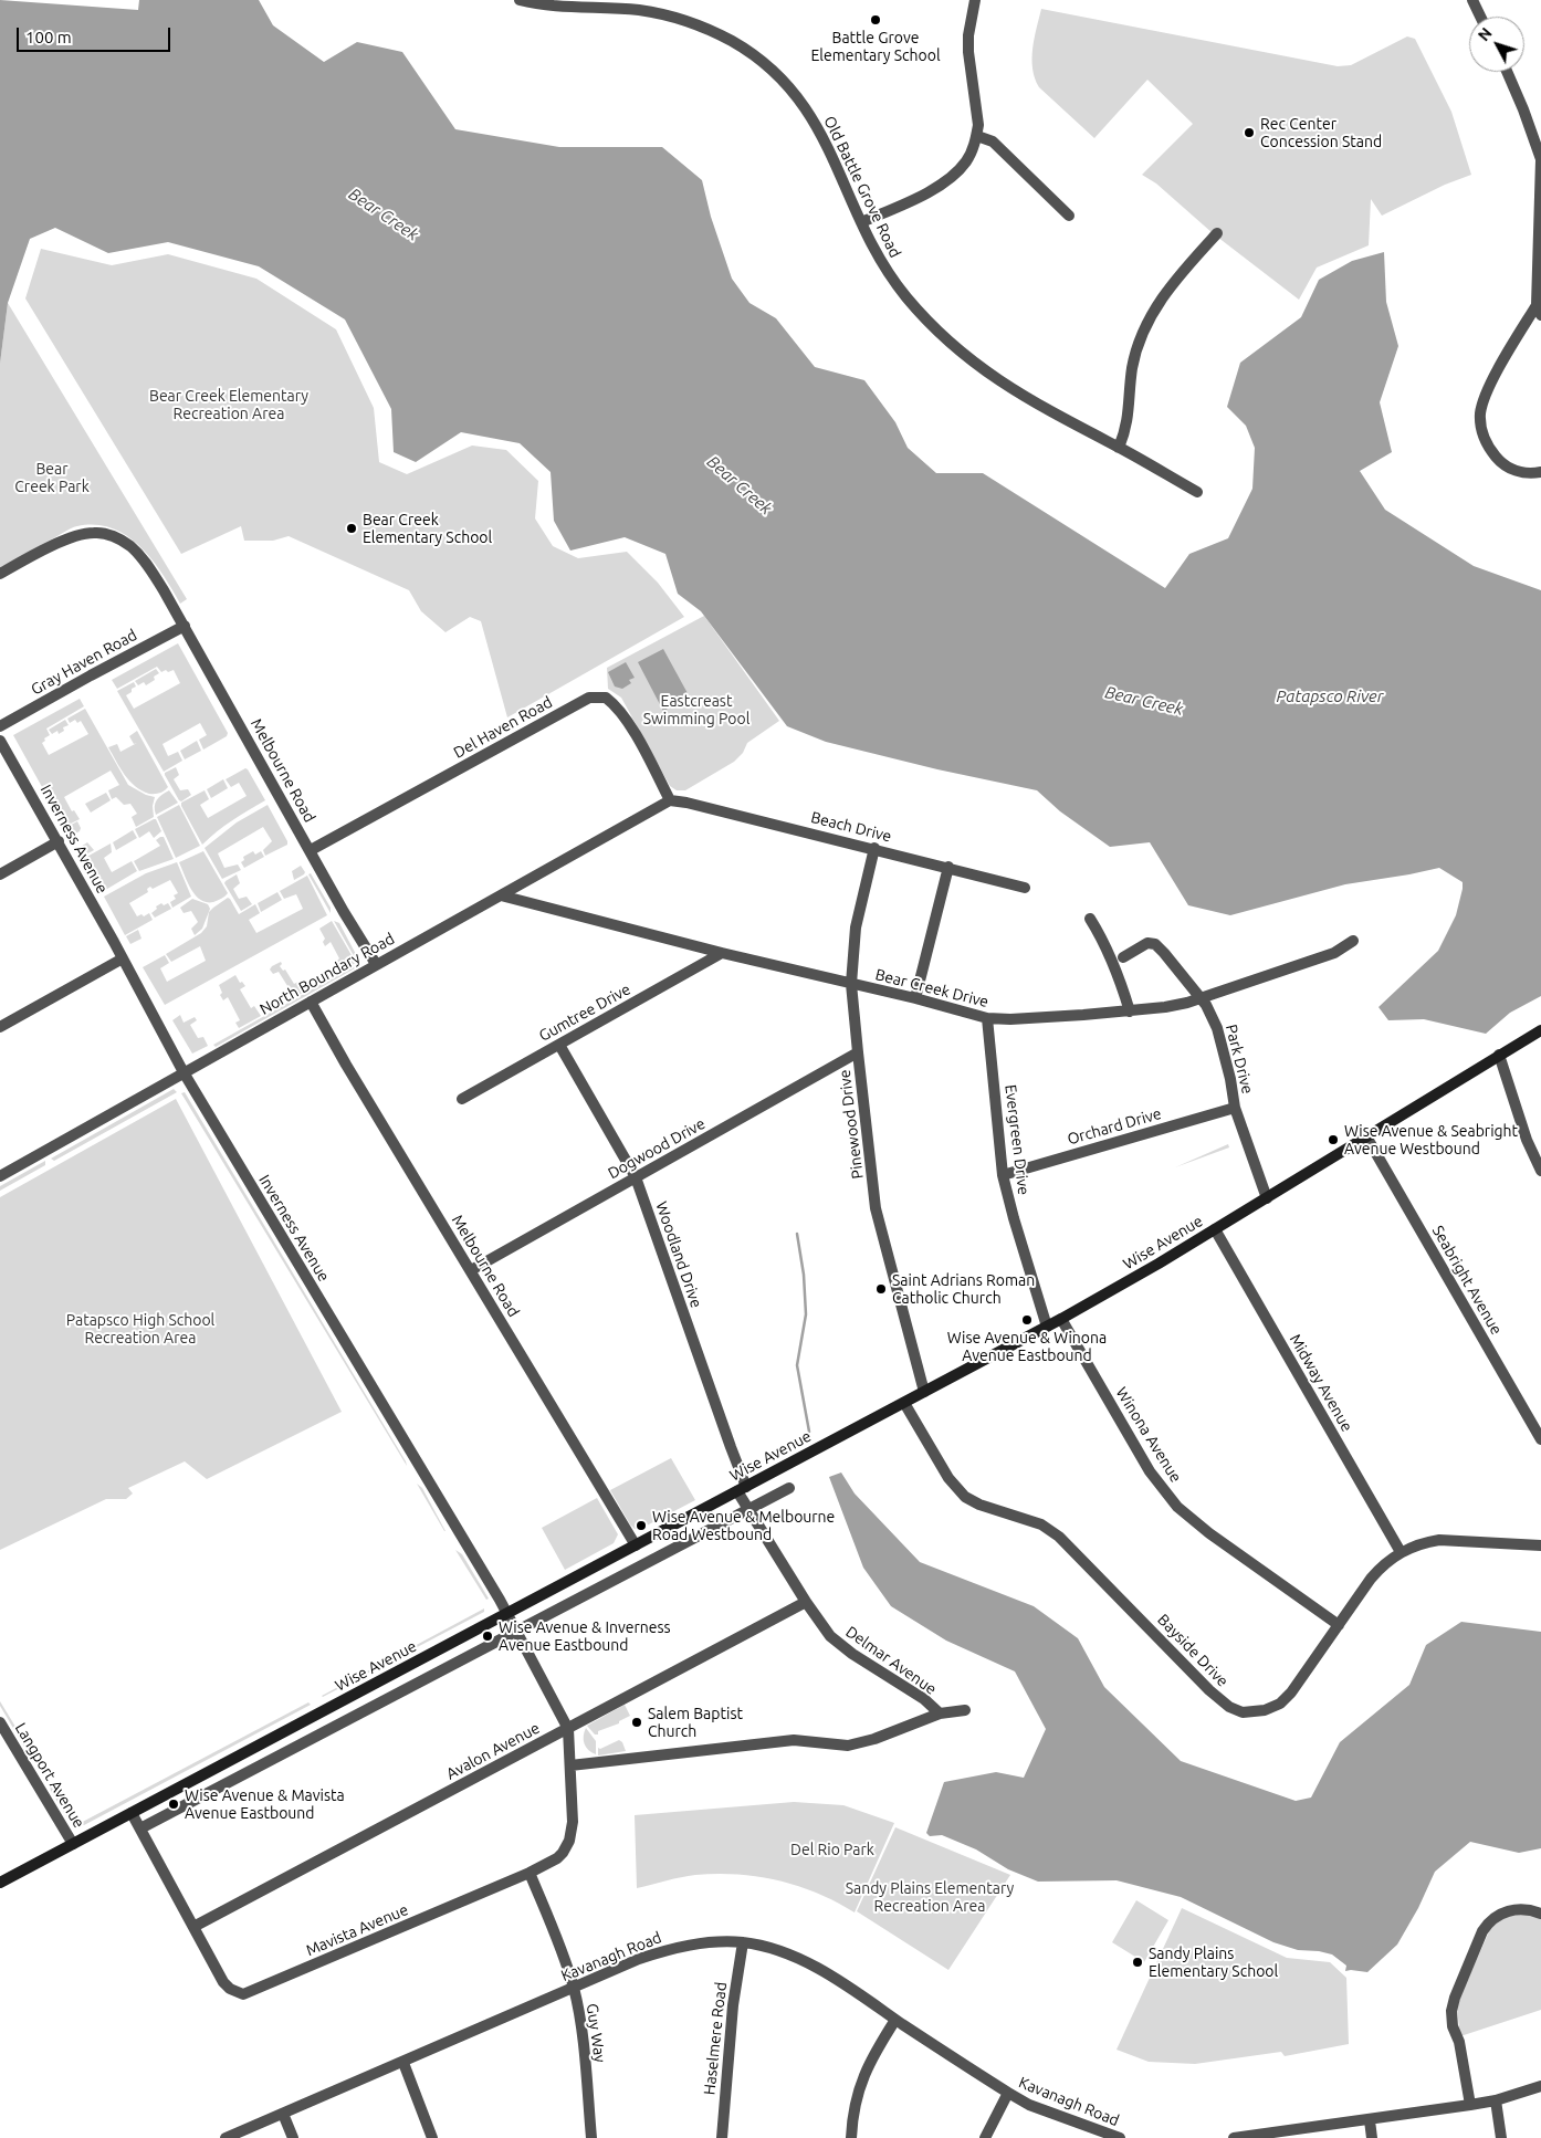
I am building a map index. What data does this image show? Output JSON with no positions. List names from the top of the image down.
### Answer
{
  "streets": {
    "main road": ["Wise Avenue"],
    "street": [
      "Old Battle Grove Road",
      "Gray Haven Road",
      "Del Haven Road",
      "Melbourne Road",
      "Beach Drive",
      "Inverness Avenue",
      "North Boundary Road",
      "Bear Creek Drive",
      "Gumtree Drive",
      "Park Drive",
      "Pinewood Drive",
      "Orchard Drive",
      "Evergreen Drive",
      "Dogwood Drive",
      "Woodland Drive",
      "Seabright Avenue",
      "Midway Avenue",
      "Winona Avenue",
      "Bayside Drive",
      "Delmar Avenue",
      "Avalon Avenue",
      "Langport Avenue",
      "Mavista Avenue",
      "Kavanagh Road",
      "Guy Way",
      "Haselmere Road"
    ]
  },
  "crossings": [
    ["Gray Haven Road", "Melbourne Road"],
    ["Del Haven Road", "Melbourne Road"],
    ["Del Haven Road", "Beach Drive"],
    ["Del Haven Road", "North Boundary Road"],
    ["Melbourne Road", "North Boundary Road"],
    ["Melbourne Road", "Dogwood Drive"],
    ["Melbourne Road", "Wise Avenue"],
    ["Beach Drive", "North Boundary Road"],
    ["Beach Drive", "Pinewood Drive"],
    ["Inverness Avenue", "North Boundary Road"],
    ["Inverness Avenue", "Wise Avenue"],
    ["Inverness Avenue", "Avalon Avenue"],
    ["Inverness Avenue", "Mavista Avenue"],
    ["North Boundary Road", "Bear Creek Drive"],
    ["Bear Creek Drive", "Gumtree Drive"],
    ["Bear Creek Drive", "Park Drive"],
    ["Bear Creek Drive", "Pinewood Drive"],
    ["Bear Creek Drive", "Evergreen Drive"],
    ["Gumtree Drive", "Woodland Drive"],
    ["Park Drive", "Orchard Drive"],
    ["Park Drive", "Wise Avenue"],
    ["Pinewood Drive", "Dogwood Drive"],
    ["Pinewood Drive", "Wise Avenue"],
    ["Orchard Drive", "Evergreen Drive"],
    ["Evergreen Drive", "Wise Avenue"],
    ["Dogwood Drive", "Woodland Drive"],
    ["Wise Avenue", "Woodland Drive"],
    ["Wise Avenue", "Seabright Avenue"],
    ["Wise Avenue", "Midway Avenue"],
    ["Wise Avenue", "Winona Avenue"],
    ["Wise Avenue", "Bayside Drive"],
    ["Wise Avenue", "Delmar Avenue"],
    ["Wise Avenue", "Langport Avenue"],
    ["Wise Avenue", "Mavista Avenue"],
    ["Woodland Drive", "Delmar Avenue"],
    ["Midway Avenue", "Bayside Drive"],
    ["Winona Avenue", "Bayside Drive"],
    ["Delmar Avenue", "Avalon Avenue"],
    ["Avalon Avenue", "Mavista Avenue"],
    ["Mavista Avenue", "Guy Way"],
    ["Kavanagh Road", "Guy Way"],
    ["Kavanagh Road", "Haselmere Road"]
  ],
  "water": ["Bear Creek", "Patapsco River"],
  "parks": [
    "Bear Creek Elementary Recreation Area",
    "Bear Creek Park",
    "Eastcreast Swimming Pool",
    "Patapsco High School Recreation Area",
    "Del Rio Park",
    "Sandy Plains Elementary Recreation Area"
  ],
  "places": [
    "Battle Grove Elementary School",
    "Rec Center Concession Stand",
    "Bear Creek Elementary School",
    "Wise Avenue & Seabright Avenue Westbound",
    "Saint Adrians Roman Catholic Church",
    "Wise Avenue & Winona Avenue Eastbound",
    "Wise Avenue & Melbourne Road Westbound",
    "Wise Avenue & Inverness Avenue Eastbound",
    "Salem Baptist Church",
    "Wise Avenue & Mavista Avenue Eastbound",
    "Sandy Plains Elementary School"
  ],
  "scale_bar": "100 m",
  "north": "top left"
}
